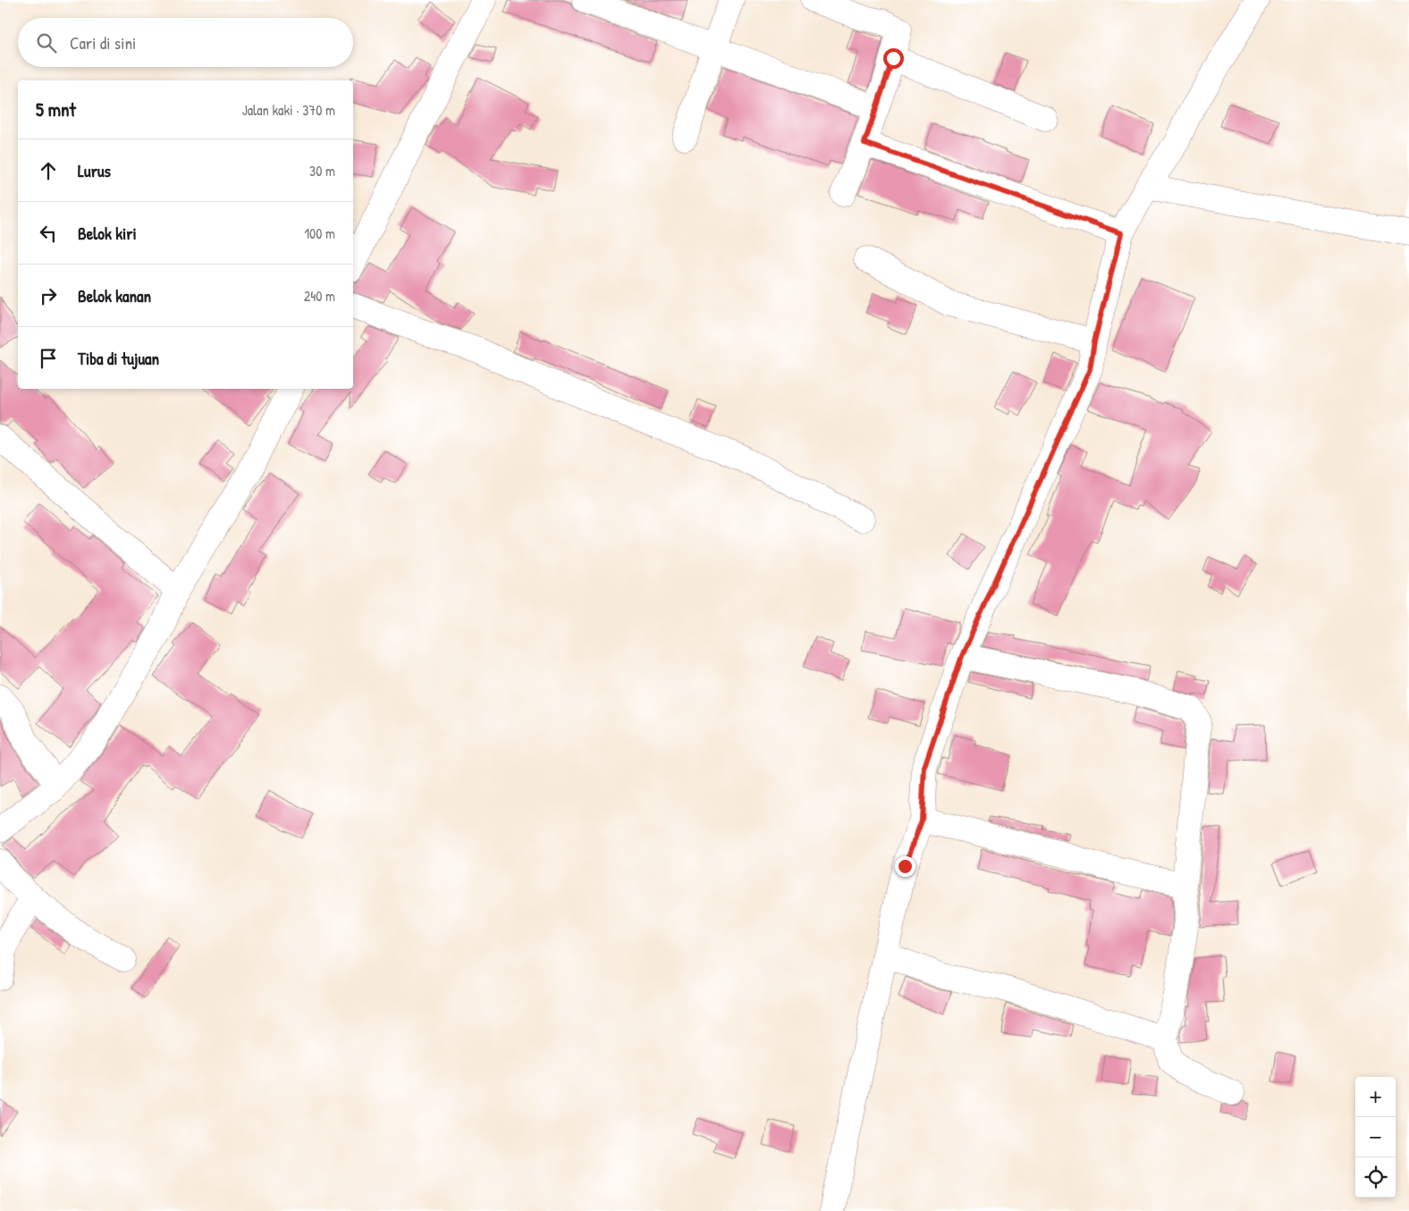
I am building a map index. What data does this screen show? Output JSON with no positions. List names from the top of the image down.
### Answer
{
  "page": {
    "search": "Cari di sini",
    "heading": ["5 mnt", "Jalan kaki · 370 m"],
    "list": [
      ["Lurus", "30 m"],
      ["Belok kiri", "100 m"],
      ["Belok kanan", "240 m"],
      "Tiba di tujuan"
    ],
    "map_buttons": ["+", "−"]
  }
}
